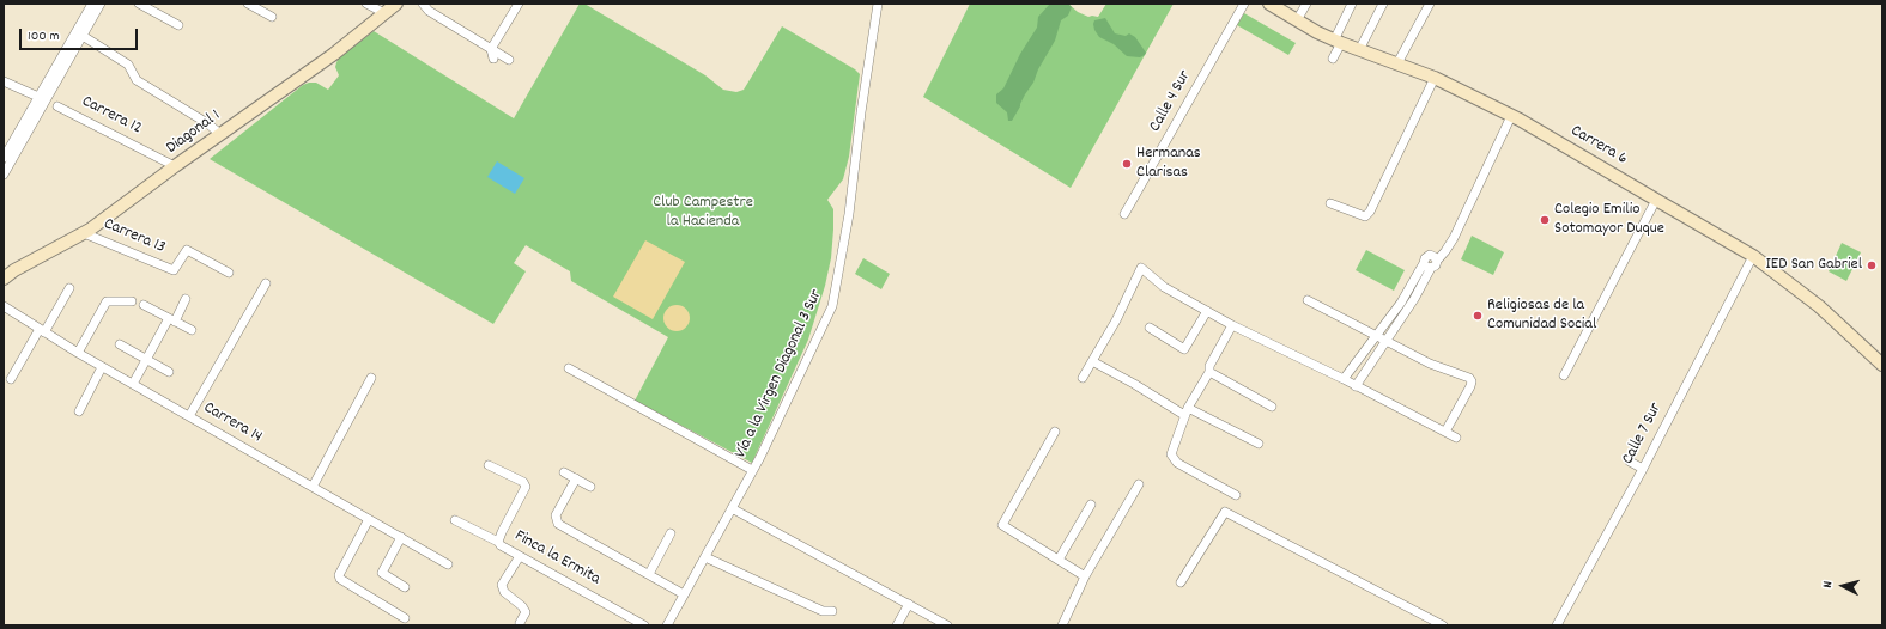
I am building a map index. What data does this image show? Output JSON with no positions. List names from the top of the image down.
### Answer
{
  "streets": {
    "main road": ["Diagonal 1", "Carrera 6"],
    "street": [
      "Calle 4 Sur",
      "Carrera 12",
      "Carrera 13",
      "Vía a la Virgen Diagonal 3 Sur",
      "Carrera 14",
      "Calle 7 Sur",
      "Finca la Ermita"
    ]
  },
  "crossings": [
    ["Carrera 12", "Diagonal 1"],
    ["Diagonal 1", "Carrera 13"],
    ["Carrera 6", "Calle 7 Sur"]
  ],
  "parks": ["Club Campestre la Hacienda"],
  "places": [
    "Hermanas Clarisas",
    "Colegio Emilio Sotomayor Duque",
    "IED San Gabriel",
    "Religiosas de la Comunidad Social"
  ],
  "scale_bar": "100 m",
  "north": "left"
}
